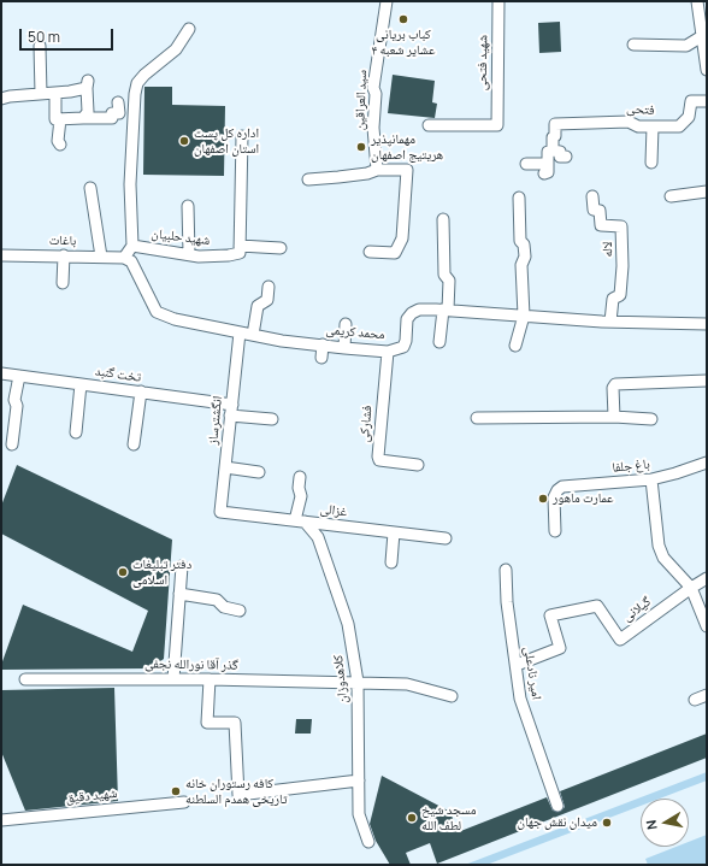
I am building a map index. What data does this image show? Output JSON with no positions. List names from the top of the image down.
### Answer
{
  "streets": {
    "street": [
      "شهید فتحی",
      "سید العراقین",
      "فتحی",
      "شهید حلبیان",
      "باغات",
      "لاله",
      "محمد کریمی",
      "تخت گنبد",
      "انگشترساز",
      "فشارکی",
      "باغ جلفا",
      "غزالی",
      "گیلانی",
      "گذر آقا نورالله نجفی",
      "امیر نادعلی",
      "کلاهدوزان",
      "شهید دقیق"
    ]
  },
  "crossings": [
    ["شهید حلبیان", "باغات"],
    ["شهید حلبیان", "محمد کریمی"],
    ["باغات", "محمد کریمی"],
    ["لاله", "محمد کریمی"],
    ["محمد کریمی", "انگشترساز"],
    ["محمد کریمی", "فشارکی"],
    ["تخت گنبد", "انگشترساز"],
    ["انگشترساز", "غزالی"],
    ["غزالی", "کلاهدوزان"],
    ["گیلانی", "امیر نادعلی"],
    ["گذر آقا نورالله نجفی", "کلاهدوزان"]
  ],
  "places": [
    "کباب بریانی عشایر شعبه ۴",
    "اداره کل پست استان اصفهان",
    "مهمانپذیر هریتیج اصفهان",
    "عمارت ماهور",
    "دفتر تبلیغات اسلامی",
    "کافه رستوران خانه تاریخی همدم السلطنه",
    "مسجد شیخ لطف الله",
    "میدان نقش جهان"
  ],
  "scale_bar": "50 m",
  "north": "left"
}
